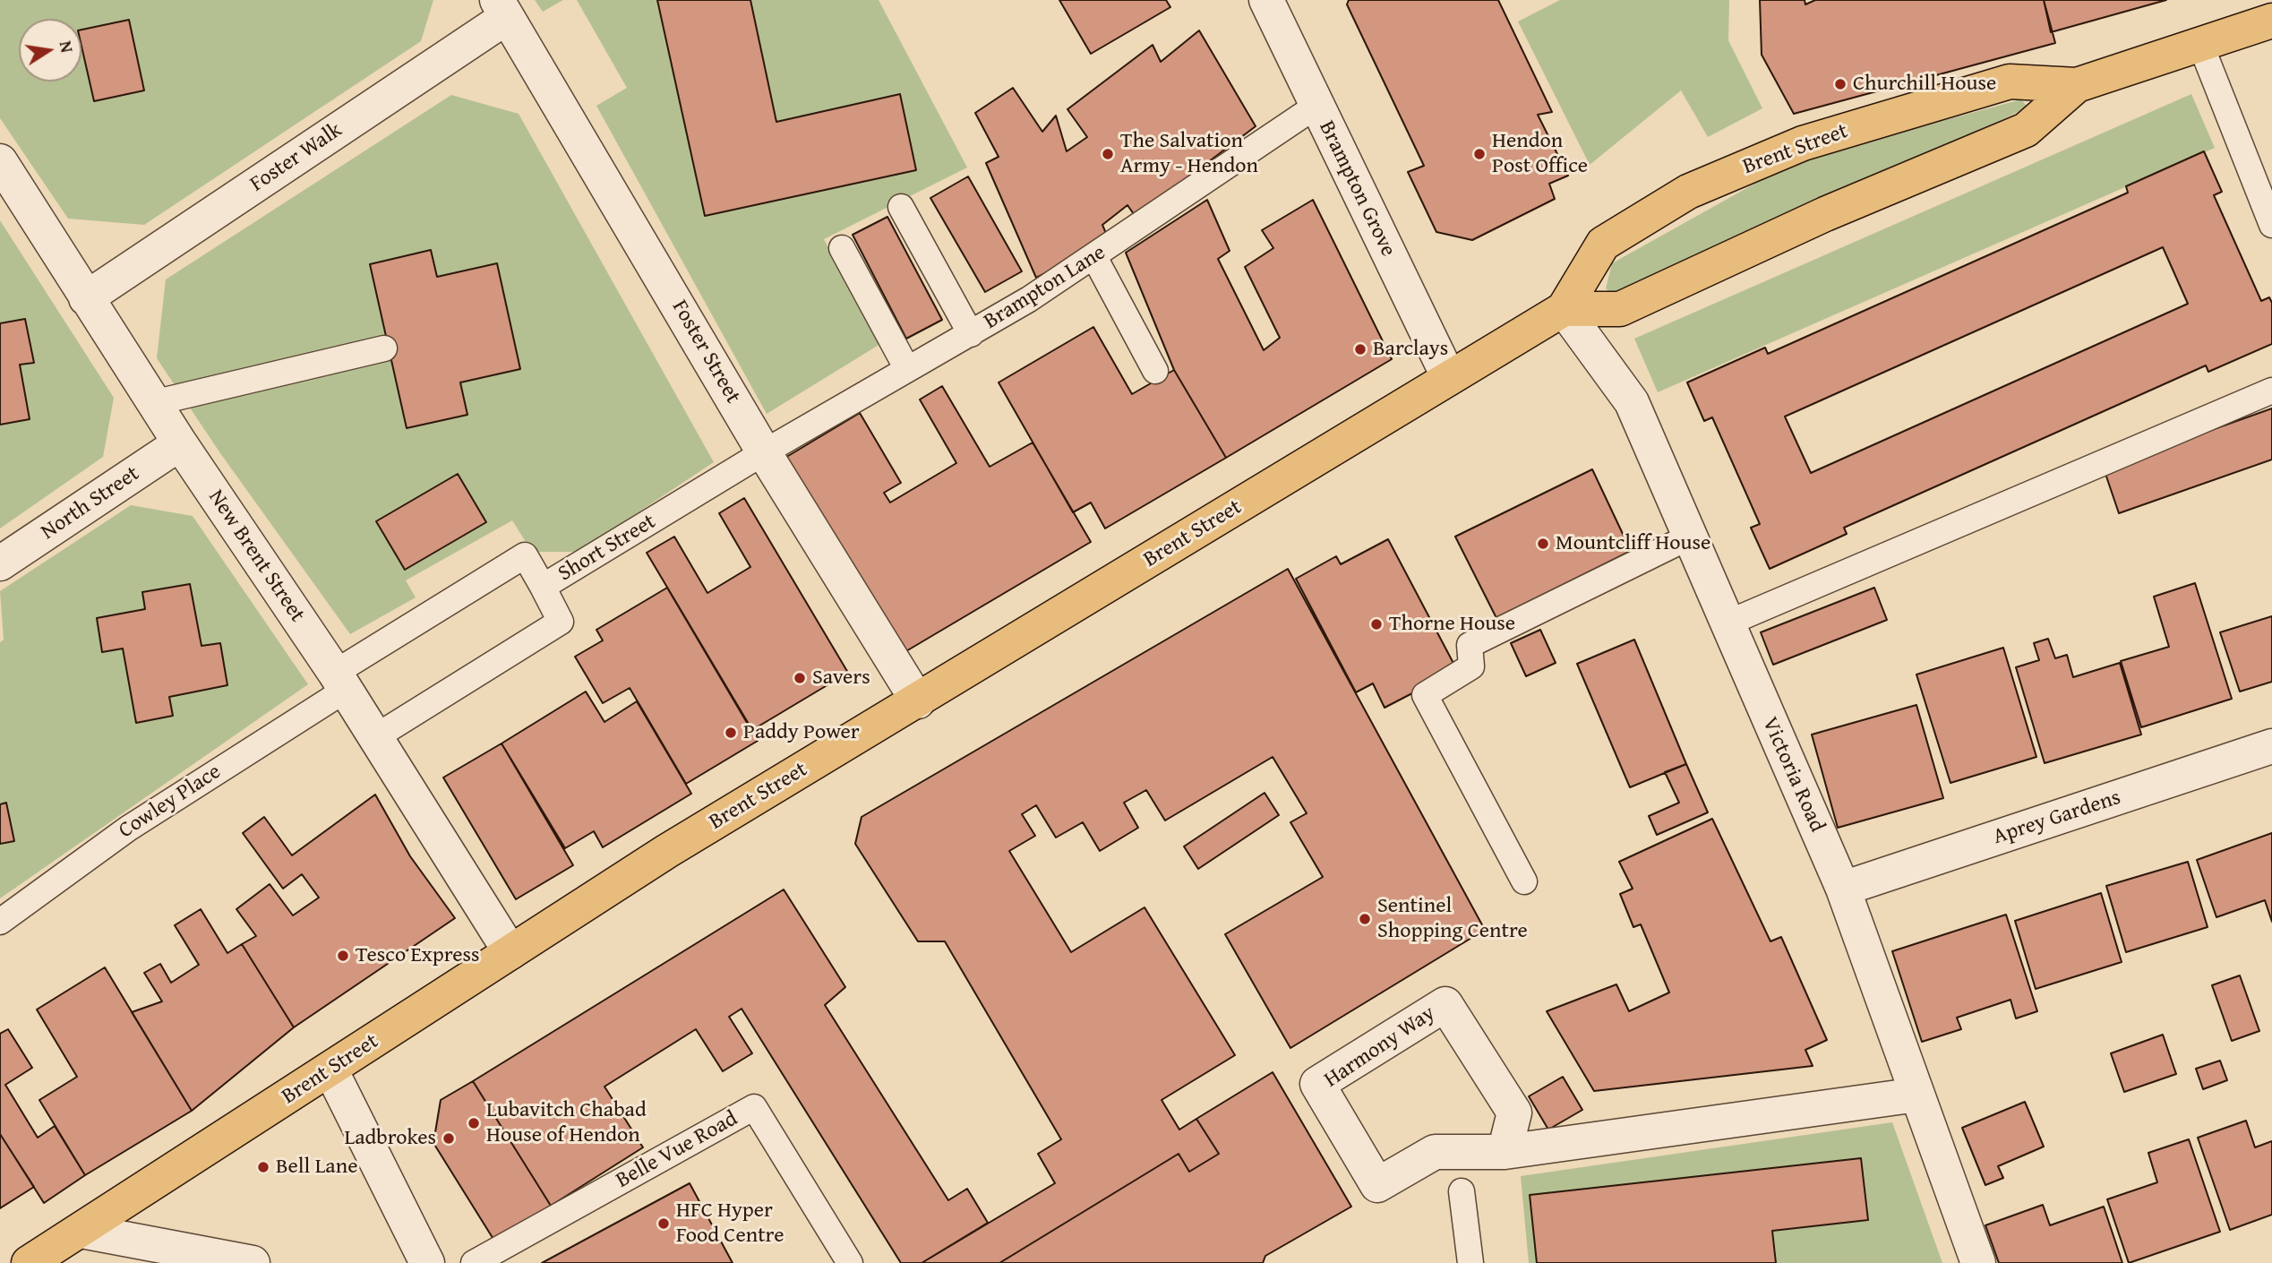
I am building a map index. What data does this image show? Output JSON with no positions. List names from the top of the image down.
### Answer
{
  "streets": {
    "main road": ["Brent Street"],
    "street": [
      "Foster Walk",
      "Brampton Grove",
      "Foster Street",
      "North Street",
      "New Brent Street",
      "Victoria Road",
      "Aprey Gardens",
      "Harmony Way"
    ],
    "lane": [
      "Brampton Lane",
      "Short Street",
      "Cowley Place",
      "Belle Vue Road"
    ]
  },
  "crossings": [
    ["Brent Street", "Brampton Grove"],
    ["Brent Street", "Foster Street"],
    ["Brent Street", "New Brent Street"],
    ["Brent Street", "Victoria Road"],
    ["Foster Walk", "Foster Street"],
    ["Foster Walk", "New Brent Street"],
    ["Brampton Grove", "Brampton Lane"],
    ["Brampton Lane", "Foster Street"],
    ["Brampton Lane", "Short Street"],
    ["Foster Street", "Short Street"],
    ["North Street", "New Brent Street"],
    ["Short Street", "New Brent Street"],
    ["Short Street", "Cowley Place"],
    ["New Brent Street", "Cowley Place"],
    ["Victoria Road", "Aprey Gardens"],
    ["Victoria Road", "Harmony Way"]
  ],
  "places": [
    "Churchill House",
    "The Salvation Army - Hendon",
    "Hendon Post Office",
    "Barclays",
    "Mountcliff House",
    "Thorne House",
    "Savers",
    "Paddy Power",
    "Sentinel Shopping Centre",
    "Tesco Express",
    "Lubavitch Chabad House of Hendon",
    "Ladbrokes",
    "Bell Lane",
    "HFC Hyper Food Centre"
  ],
  "north": "right"
}
